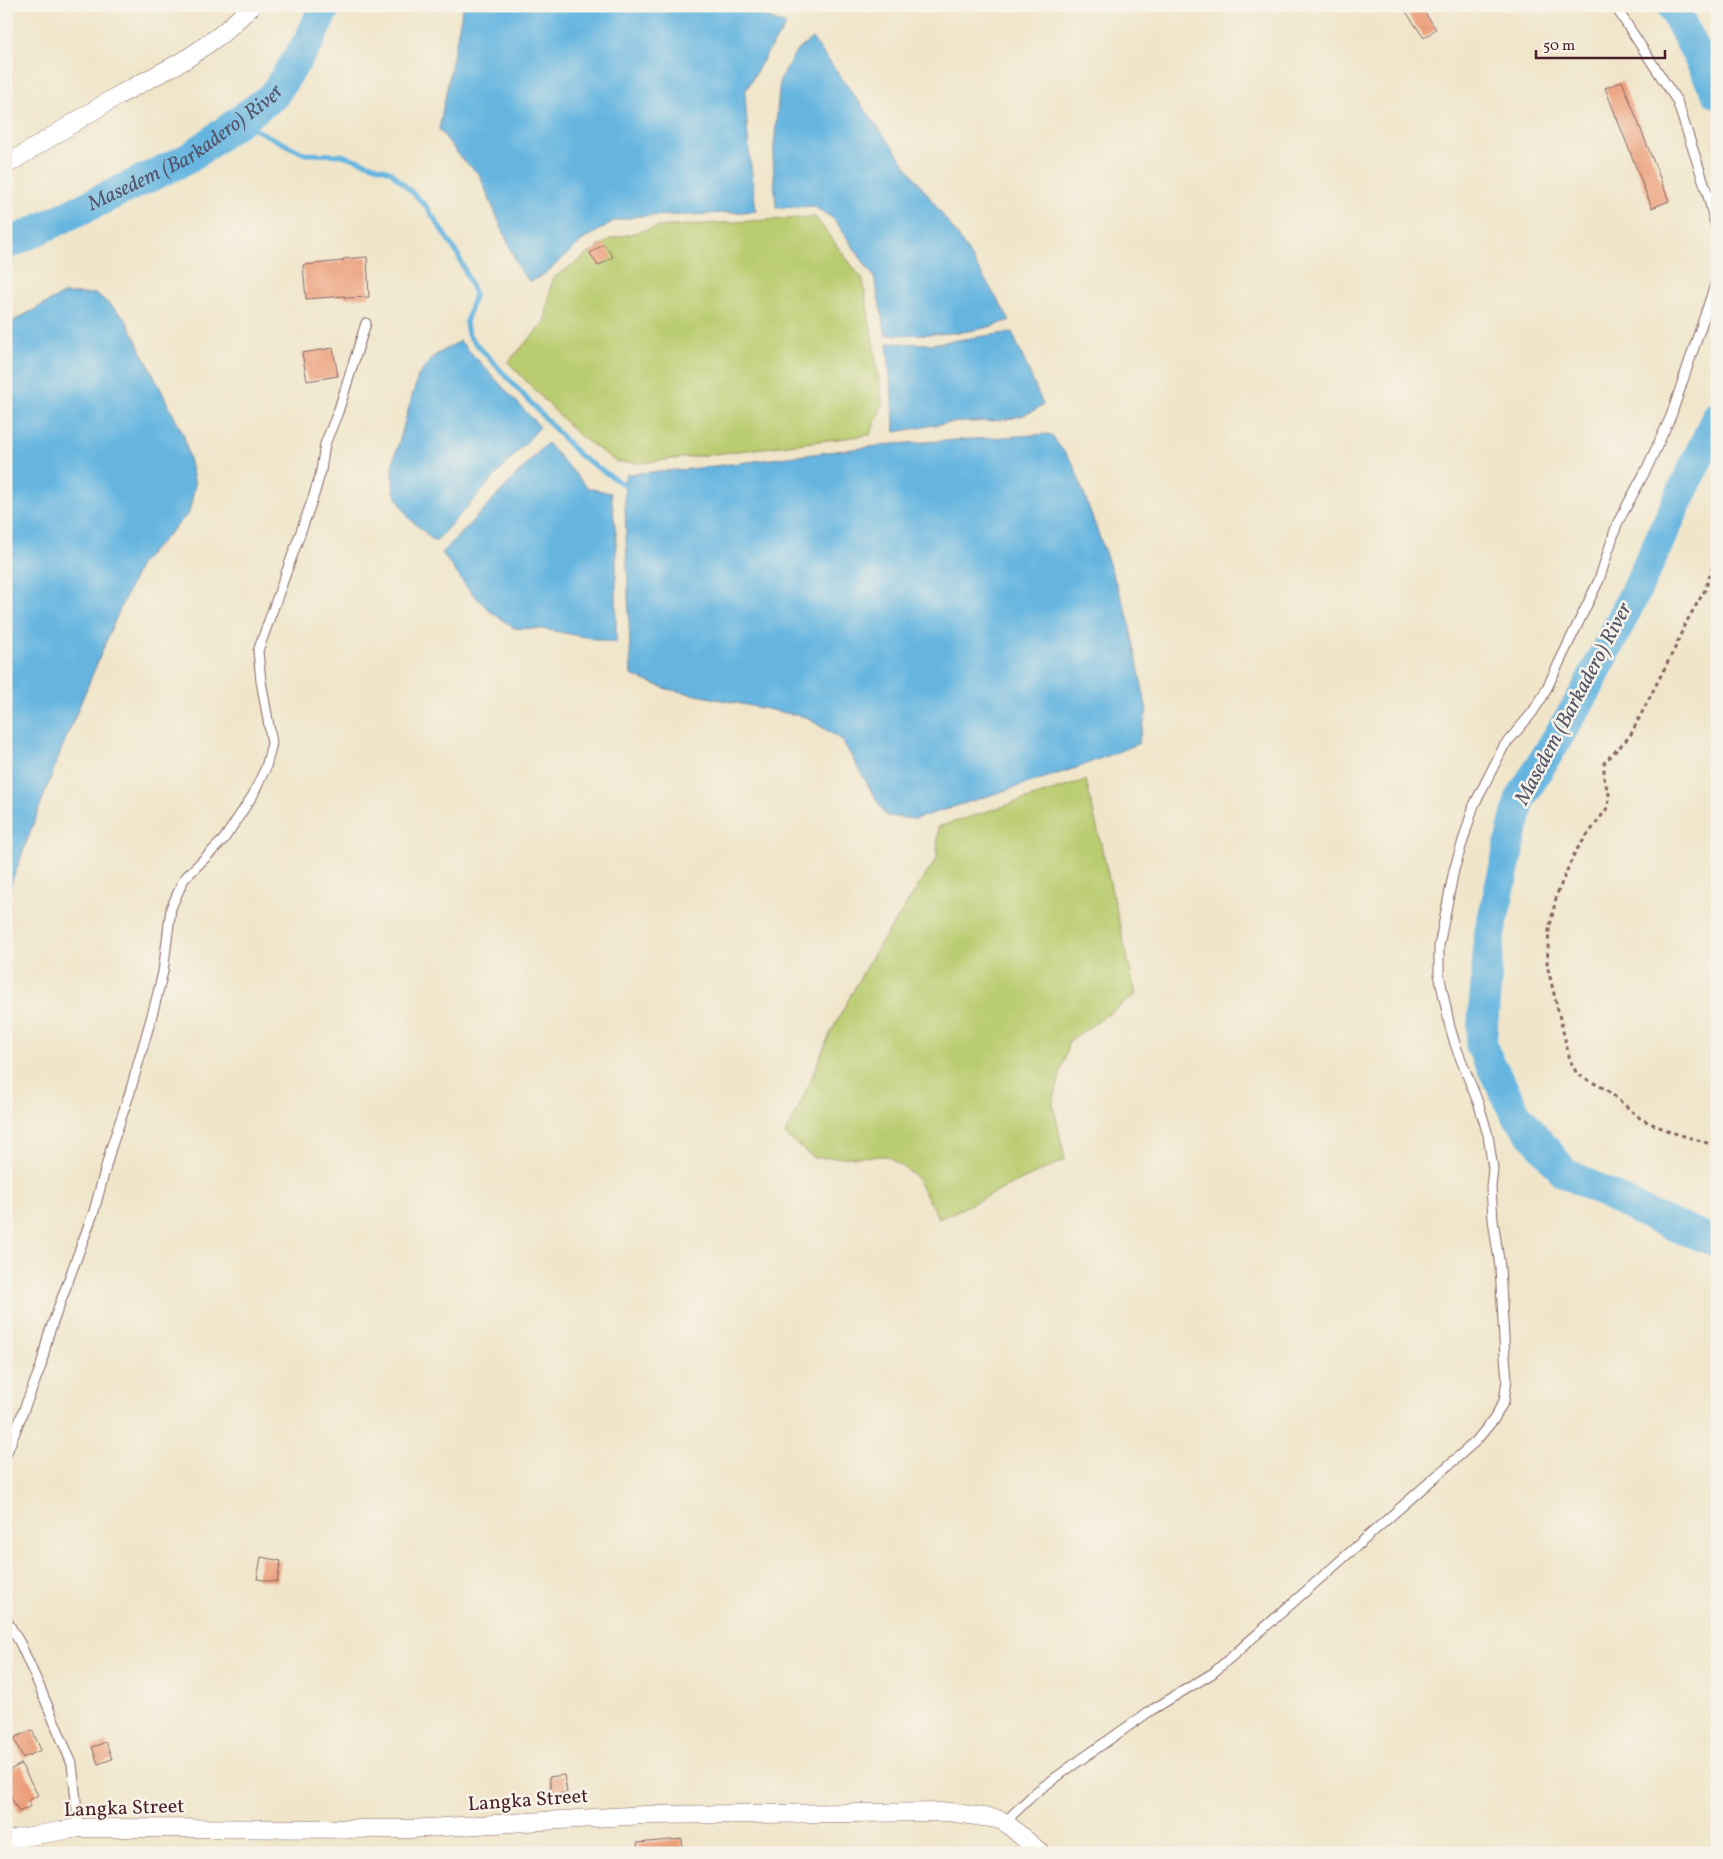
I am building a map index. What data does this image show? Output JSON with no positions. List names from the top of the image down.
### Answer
{
  "streets": {
    "street": ["Langka Street"]
  },
  "water": ["Masedem (Barkadero) River"],
  "scale_bar": "50 m"
}
